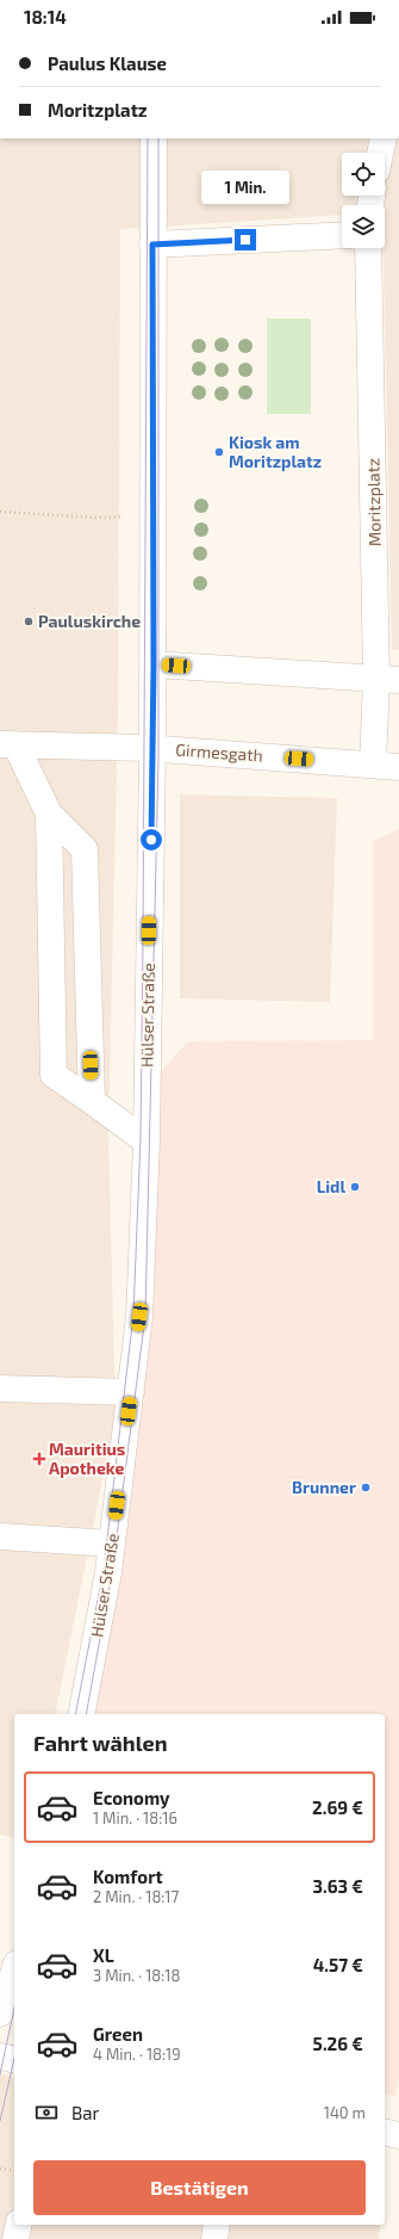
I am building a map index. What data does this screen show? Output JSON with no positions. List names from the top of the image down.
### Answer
{
  "streets": {
    "street": ["Moritzplatz", "Girmesgath", "Hülser Straße"]
  },
  "crossings": [
    ["Moritzplatz", "Girmesgath"],
    ["Girmesgath", "Hülser Straße"]
  ],
  "places": {
    "other": [
      "Kiosk am Moritzplatz",
      "Pauluskirche",
      "Lidl",
      "Brunner"
    ],
    "health": ["Mauritius Apotheke"]
  },
  "page": {
    "status": "18:14",
    "banner": ["Paulus Klause", "Moritzplatz"],
    "bubble": "1 Min.",
    "heading": "Fahrt wählen",
    "list": [
      {
        "name": "Economy",
        "note": "1 Min. · 18:16",
        "value": "2.69 €"
      },
      {
        "name": "Komfort",
        "note": "2 Min. · 18:17",
        "value": "3.63 €"
      },
      {
        "name": "XL",
        "note": "3 Min. · 18:18",
        "value": "4.57 €"
      },
      {
        "name": "Green",
        "note": "4 Min. · 18:19",
        "value": "5.26 €"
      }
    ],
    "pay": ["Bar", "140 m"],
    "buttons": "Bestätigen"
  }
}
